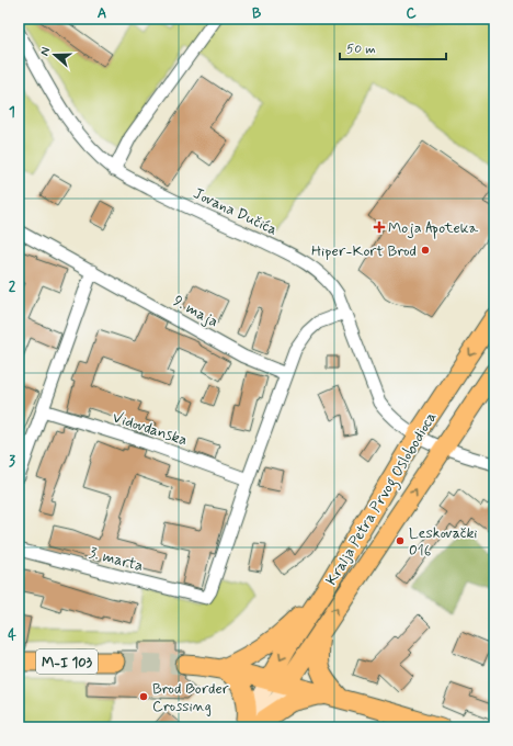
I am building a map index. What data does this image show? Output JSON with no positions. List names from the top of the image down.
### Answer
{
  "streets": {
    "main road": ["Kralja Petra Prvog Oslobodioca", "M-I 103"],
    "street": [
      "Jovana Dučića",
      "9. maja",
      "Vidovdanska",
      "3. marta"
    ]
  },
  "crossings": [
    ["Jovana Dučića", "Kralja Petra Prvog Oslobodioca"],
    ["Vidovdanska", "3. marta"]
  ],
  "places": {
    "health": ["Moja Apoteka"],
    "other": ["Hiper-Kort Brod", "Leskovački 016", "Brod Border Crossing"]
  },
  "scale_bar": "50 m",
  "north": "left",
  "grid": {
    "columns": ["A", "B", "C"],
    "rows": [
      "1",
      "2",
      "3",
      "4"
    ]
  }
}
